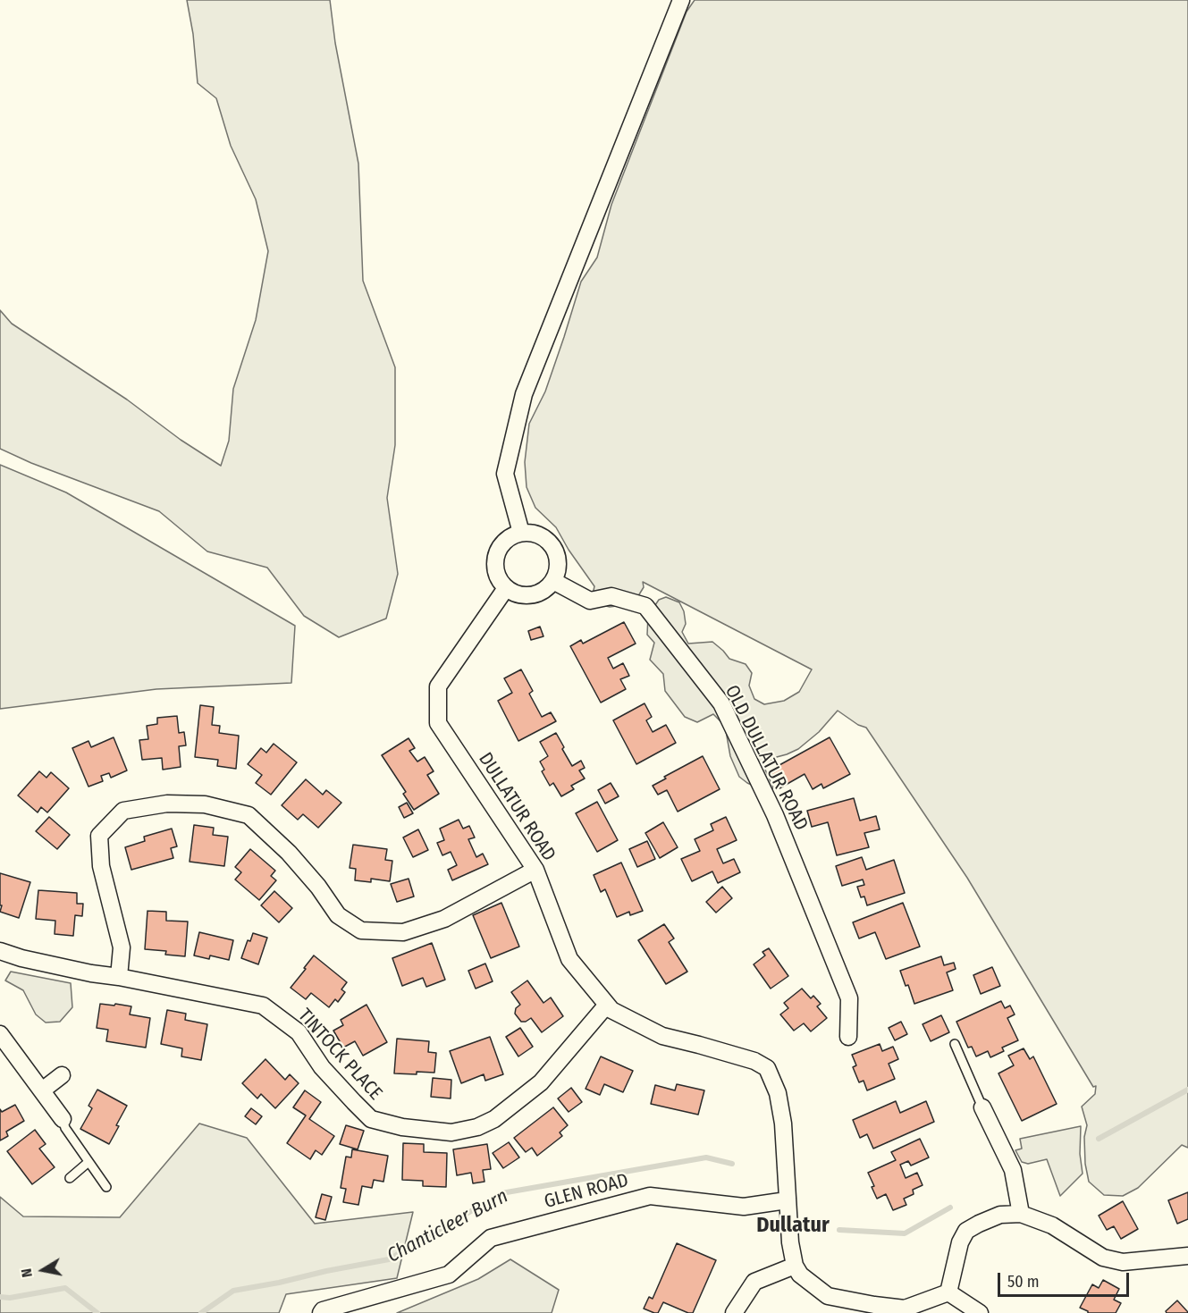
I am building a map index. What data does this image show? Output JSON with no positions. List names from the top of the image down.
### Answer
{
  "streets": {
    "street": [
      "OLD DULLATUR ROAD",
      "DULLATUR ROAD",
      "TINTOCK PLACE",
      "GLEN ROAD"
    ]
  },
  "crossings": [
    ["OLD DULLATUR ROAD", "DULLATUR ROAD"],
    ["DULLATUR ROAD", "TINTOCK PLACE"],
    ["DULLATUR ROAD", "GLEN ROAD"]
  ],
  "districts": ["Dullatur"],
  "water": ["Chanticleer Burn"],
  "scale_bar": "50 m",
  "north": "left"
}
